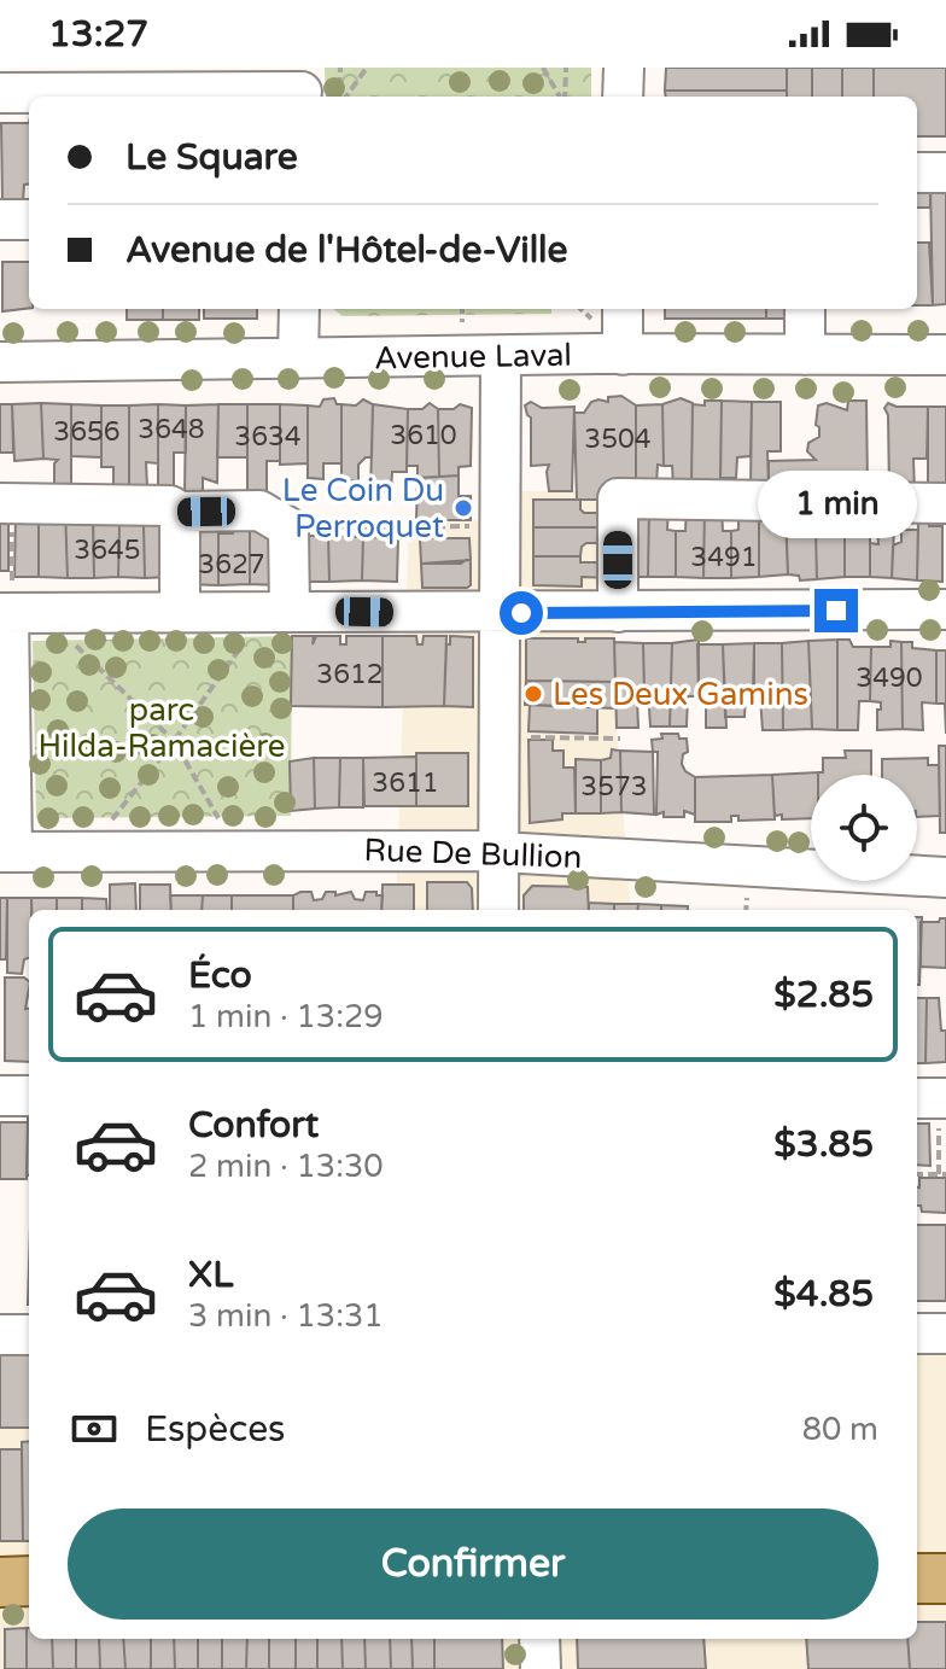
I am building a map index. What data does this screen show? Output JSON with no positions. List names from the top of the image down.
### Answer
{
  "streets": {
    "street": ["Avenue Laval", "Rue De Bullion"]
  },
  "parks": ["parc Hilda-Ramacière"],
  "places": ["Le Coin Du Perroquet", "Les Deux Gamins"],
  "house_numbers": [
    "3648",
    "3656",
    "3610",
    "3634",
    "3504",
    "3645",
    "3491",
    "3627",
    "3612",
    "3490",
    "3611",
    "3573"
  ],
  "page": {
    "status": "13:27",
    "banner": ["Le Square", "Avenue de l'Hôtel-de-Ville"],
    "bubble": "1 min",
    "list": [
      {
        "name": "Éco",
        "note": "1 min · 13:29",
        "value": "$2.85"
      },
      {
        "name": "Confort",
        "note": "2 min · 13:30",
        "value": "$3.85"
      },
      {
        "name": "XL",
        "note": "3 min · 13:31",
        "value": "$4.85"
      }
    ],
    "pay": ["Espèces", "80 m"],
    "buttons": "Confirmer"
  }
}
